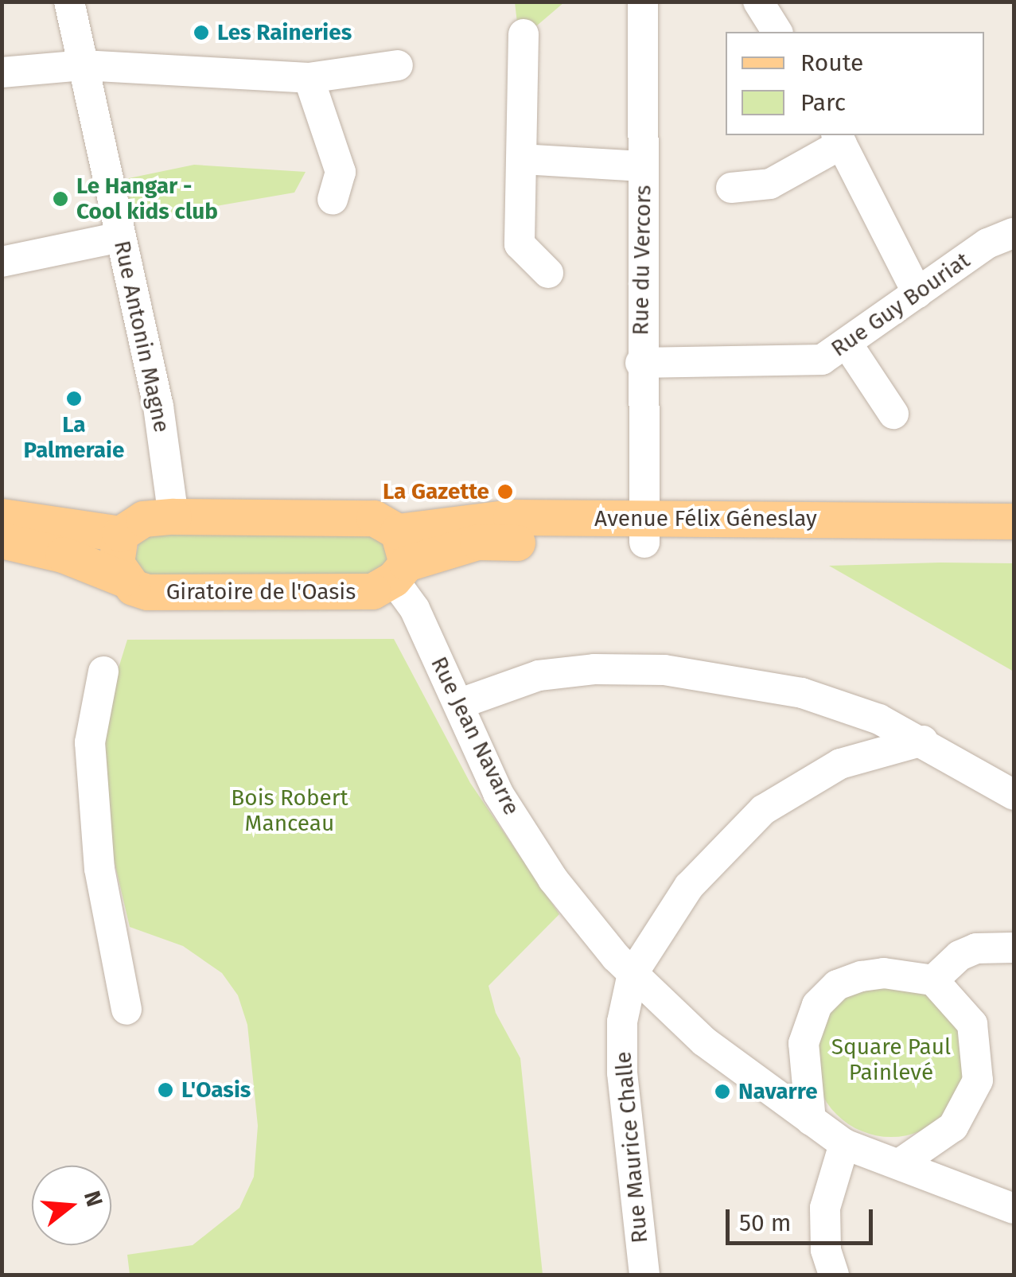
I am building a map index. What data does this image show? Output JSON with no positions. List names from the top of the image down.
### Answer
{
  "streets": {
    "main road": ["Avenue Félix Géneslay", "Giratoire de l'Oasis"],
    "street": [
      "Rue du Vercors",
      "Rue Guy Bouriat",
      "Rue Antonin Magne",
      "Rue Jean Navarre",
      "Rue Maurice Challe"
    ]
  },
  "crossings": [
    ["Rue du Vercors", "Rue Guy Bouriat"],
    ["Rue du Vercors", "Avenue Félix Géneslay"],
    ["Avenue Félix Géneslay", "Giratoire de l'Oasis"],
    ["Avenue Félix Géneslay", "Rue Jean Navarre"],
    ["Giratoire de l'Oasis", "Rue Jean Navarre"],
    ["Rue Jean Navarre", "Rue Maurice Challe"]
  ],
  "parks": ["Bois Robert Manceau", "Square Paul Painlevé"],
  "places": [
    "Les Raineries",
    "Le Hangar - Cool kids club",
    "La Palmeraie",
    "La Gazette",
    "L'Oasis",
    "Navarre"
  ],
  "legend": ["Route", "Parc"],
  "scale_bar": "50 m",
  "north": "right"
}
